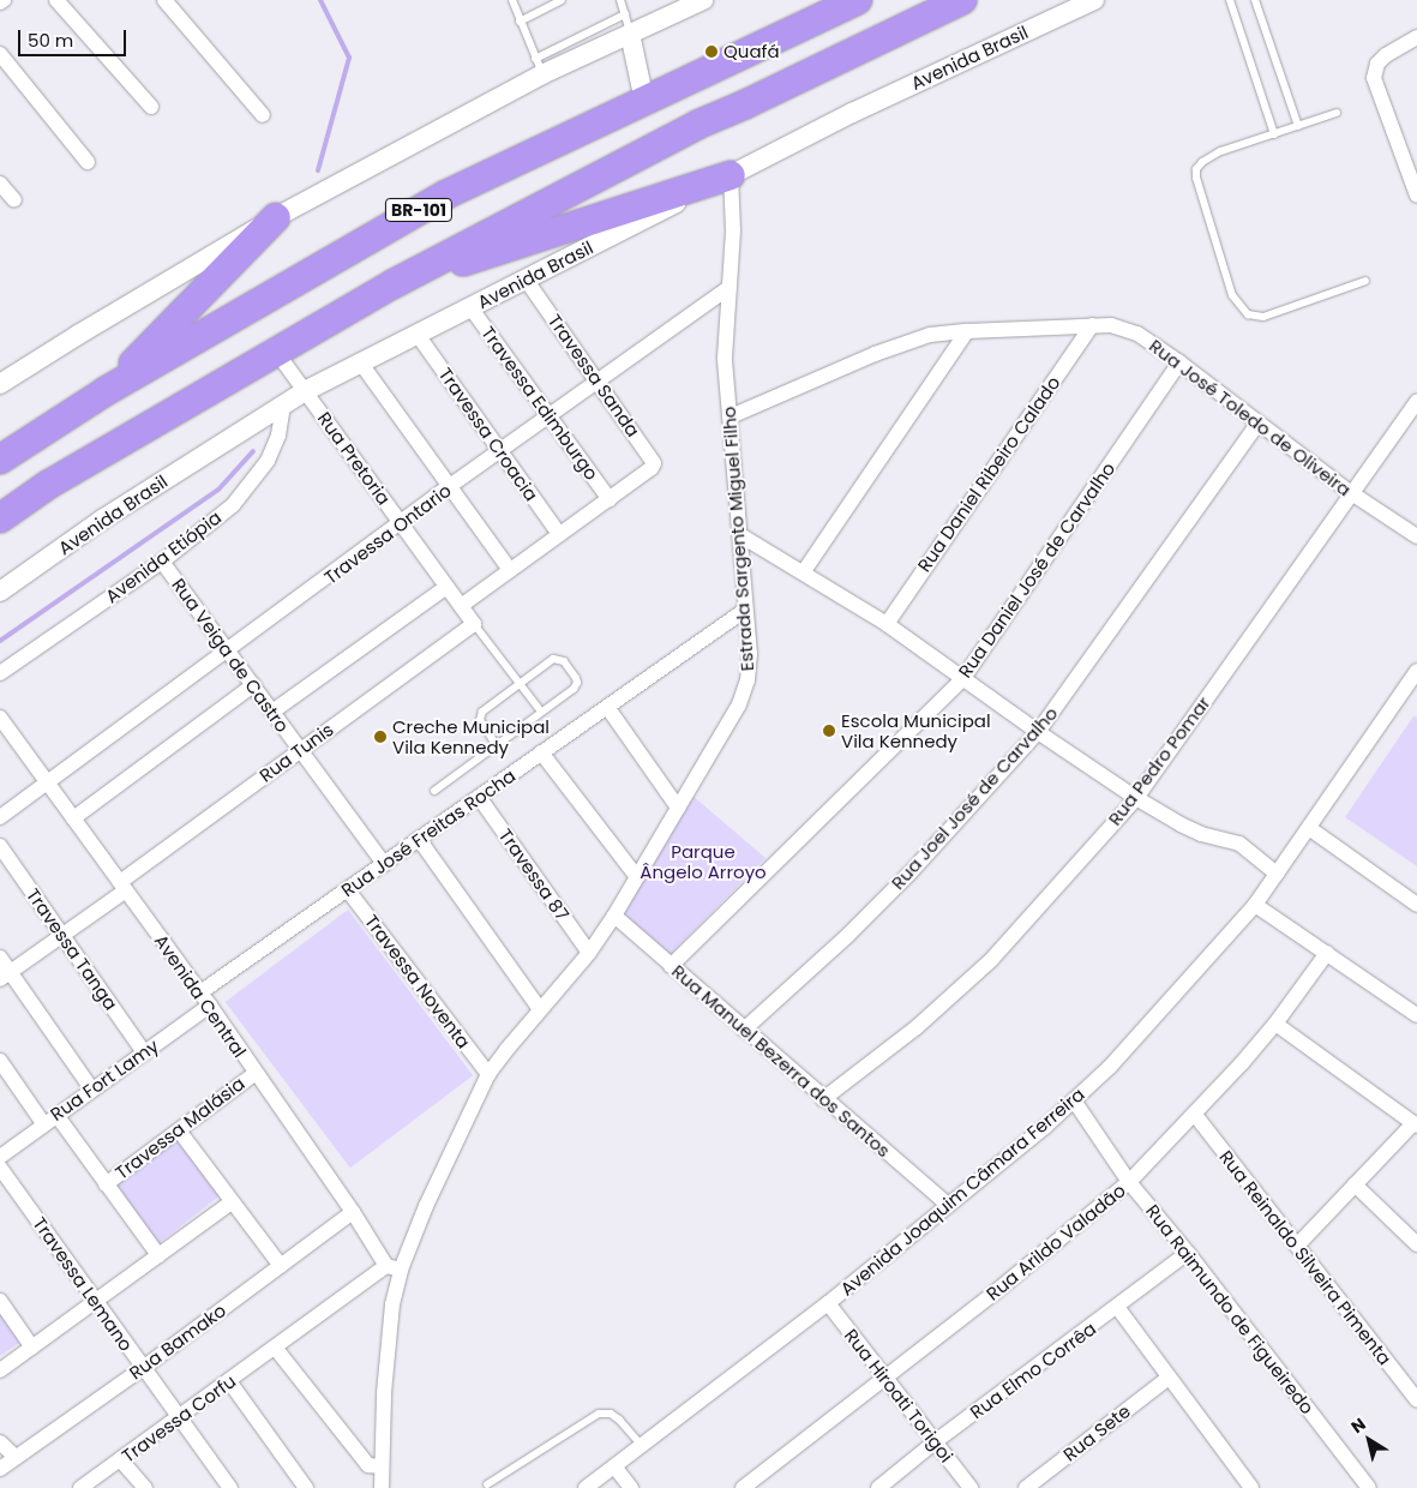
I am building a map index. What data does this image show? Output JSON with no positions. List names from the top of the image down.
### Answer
{
  "streets": {
    "highway": ["BR-101"],
    "street": [
      "Avenida Brasil",
      "Travessa Sanda",
      "Travessa Edimburgo",
      "Rua José Toledo de Oliveira",
      "Travessa Croacia",
      "Rua Pretoria",
      "Rua Daniel Ribeiro Calado",
      "Travessa Ontario",
      "Estrada Sargento Miguel Filho",
      "Avenida Etiópia",
      "Rua Daniel José de Carvalho",
      "Rua Veiga de Castro",
      "Rua Tunis",
      "Rua Pedro Pomar",
      "Rua Joel José de Carvalho",
      "Rua José Freitas Rocha",
      "Travessa 87",
      "Travessa Tanga",
      "Travessa Noventa",
      "Avenida Central",
      "Rua Manuel Bezerra dos Santos",
      "Rua Fort Lamy",
      "Travessa Malásia",
      "Avenida Joaquim Câmara Ferreira",
      "Rua Arildo Valadão",
      "Rua Reinaldo Silveira Pimenta",
      "Travessa Lemano",
      "Rua Raimundo de Figueiredo",
      "Rua Bamako",
      "Rua Elmo Corrêa",
      "Rua Hiroati Torigoi",
      "Travessa Corfu",
      "Rua Sete"
    ]
  },
  "crossings": [
    ["Avenida Brasil", "Travessa Sanda"],
    ["Avenida Brasil", "Travessa Edimburgo"],
    ["Avenida Brasil", "Travessa Croacia"],
    ["Avenida Brasil", "Rua Pretoria"],
    ["Avenida Brasil", "Estrada Sargento Miguel Filho"],
    ["Avenida Brasil", "Avenida Etiópia"],
    ["BR-101", "Rua Pretoria"],
    ["Travessa Sanda", "Travessa Edimburgo"],
    ["Travessa Sanda", "Travessa Ontario"],
    ["Travessa Edimburgo", "Travessa Ontario"],
    ["Rua José Toledo de Oliveira", "Rua Daniel Ribeiro Calado"],
    ["Rua José Toledo de Oliveira", "Estrada Sargento Miguel Filho"],
    ["Rua José Toledo de Oliveira", "Rua Daniel José de Carvalho"],
    ["Rua José Toledo de Oliveira", "Rua Pedro Pomar"],
    ["Rua José Toledo de Oliveira", "Rua Joel José de Carvalho"],
    ["Travessa Croacia", "Travessa Ontario"],
    ["Rua Pretoria", "Travessa Ontario"],
    ["Rua Pretoria", "Rua Tunis"],
    ["Travessa Ontario", "Estrada Sargento Miguel Filho"],
    ["Travessa Ontario", "Rua Veiga de Castro"],
    ["Travessa Ontario", "Avenida Central"],
    ["Estrada Sargento Miguel Filho", "Rua José Freitas Rocha"],
    ["Estrada Sargento Miguel Filho", "Travessa 87"],
    ["Estrada Sargento Miguel Filho", "Travessa Noventa"],
    ["Estrada Sargento Miguel Filho", "Avenida Central"],
    ["Estrada Sargento Miguel Filho", "Rua Manuel Bezerra dos Santos"],
    ["Estrada Sargento Miguel Filho", "Travessa Corfu"],
    ["Avenida Etiópia", "Rua Veiga de Castro"],
    ["Rua Daniel José de Carvalho", "Rua Manuel Bezerra dos Santos"],
    ["Rua Veiga de Castro", "Rua Tunis"],
    ["Rua Veiga de Castro", "Rua José Freitas Rocha"],
    ["Rua Tunis", "Travessa Tanga"],
    ["Rua Tunis", "Avenida Central"],
    ["Rua Pedro Pomar", "Rua Manuel Bezerra dos Santos"],
    ["Rua Joel José de Carvalho", "Rua Manuel Bezerra dos Santos"],
    ["Rua José Freitas Rocha", "Travessa 87"],
    ["Rua José Freitas Rocha", "Travessa Noventa"],
    ["Rua José Freitas Rocha", "Avenida Central"],
    ["Travessa Tanga", "Rua Fort Lamy"],
    ["Avenida Central", "Rua Fort Lamy"],
    ["Avenida Central", "Travessa Malásia"],
    ["Avenida Central", "Rua Bamako"],
    ["Avenida Central", "Travessa Corfu"],
    ["Rua Manuel Bezerra dos Santos", "Avenida Joaquim Câmara Ferreira"],
    ["Avenida Joaquim Câmara Ferreira", "Rua Raimundo de Figueiredo"],
    ["Avenida Joaquim Câmara Ferreira", "Rua Hiroati Torigoi"],
    ["Rua Arildo Valadão", "Rua Reinaldo Silveira Pimenta"],
    ["Rua Arildo Valadão", "Rua Raimundo de Figueiredo"],
    ["Rua Arildo Valadão", "Rua Hiroati Torigoi"],
    ["Travessa Lemano", "Rua Bamako"],
    ["Travessa Lemano", "Travessa Corfu"],
    ["Rua Raimundo de Figueiredo", "Rua Elmo Corrêa"],
    ["Rua Elmo Corrêa", "Rua Hiroati Torigoi"]
  ],
  "parks": ["Parque Ângelo Arroyo"],
  "places": ["Quafá", "Escola Municipal Vila Kennedy", "Creche Municipal Vila Kennedy"],
  "scale_bar": "50 m",
  "north": "top left"
}
